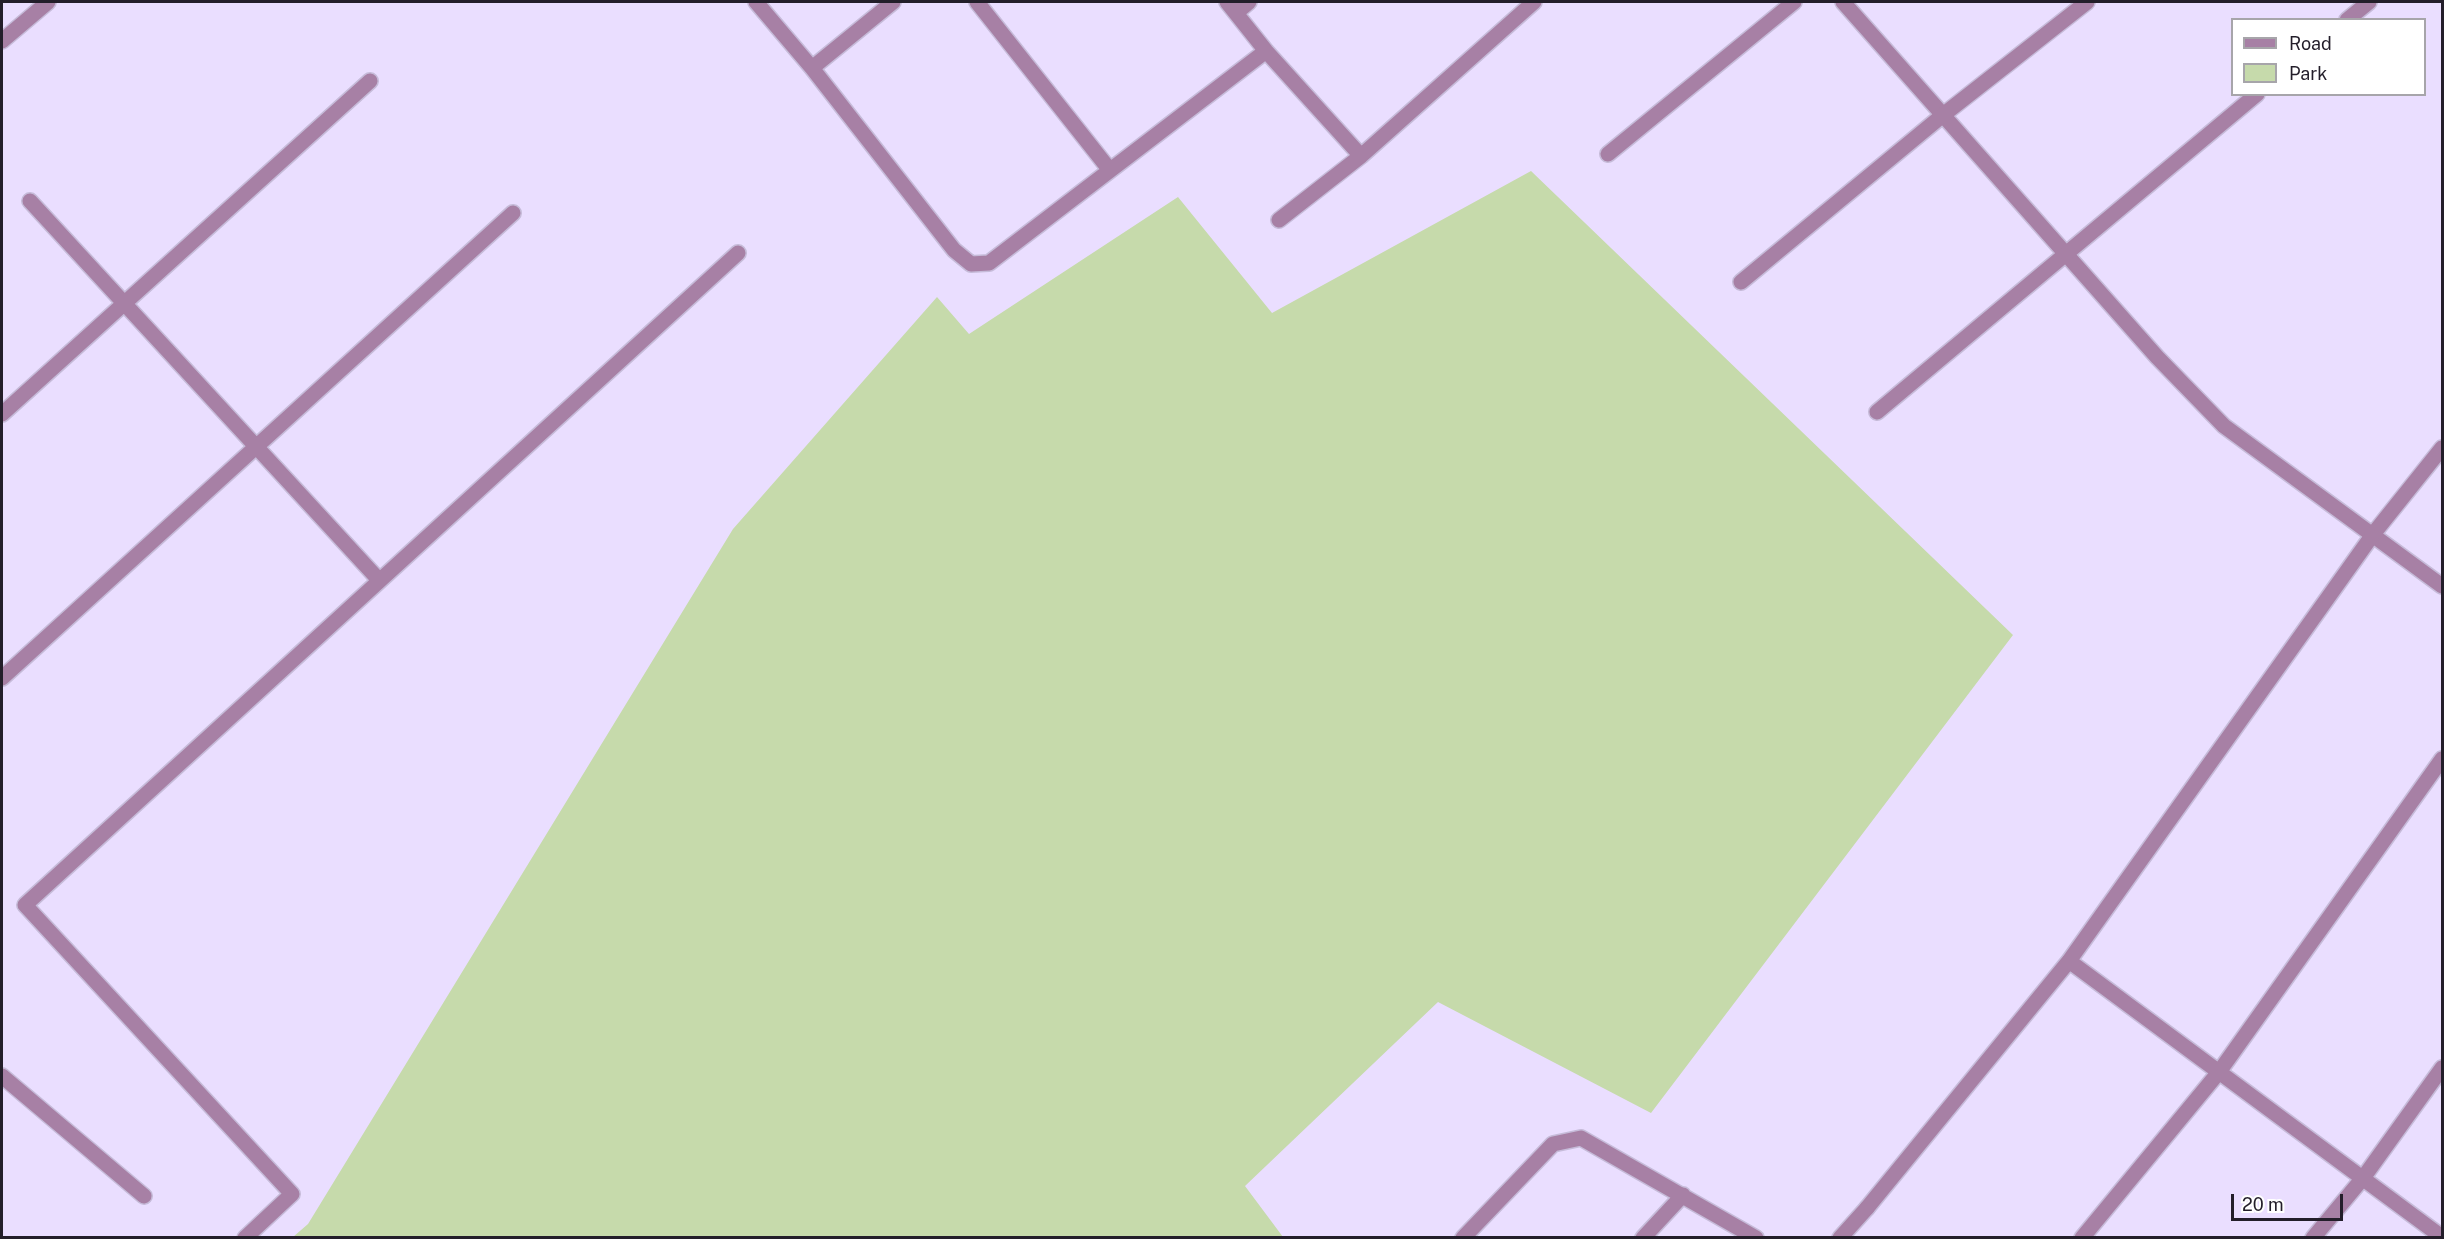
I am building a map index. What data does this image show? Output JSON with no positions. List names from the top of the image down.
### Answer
{
  "legend": ["Road", "Park"],
  "scale_bar": "20 m"
}
